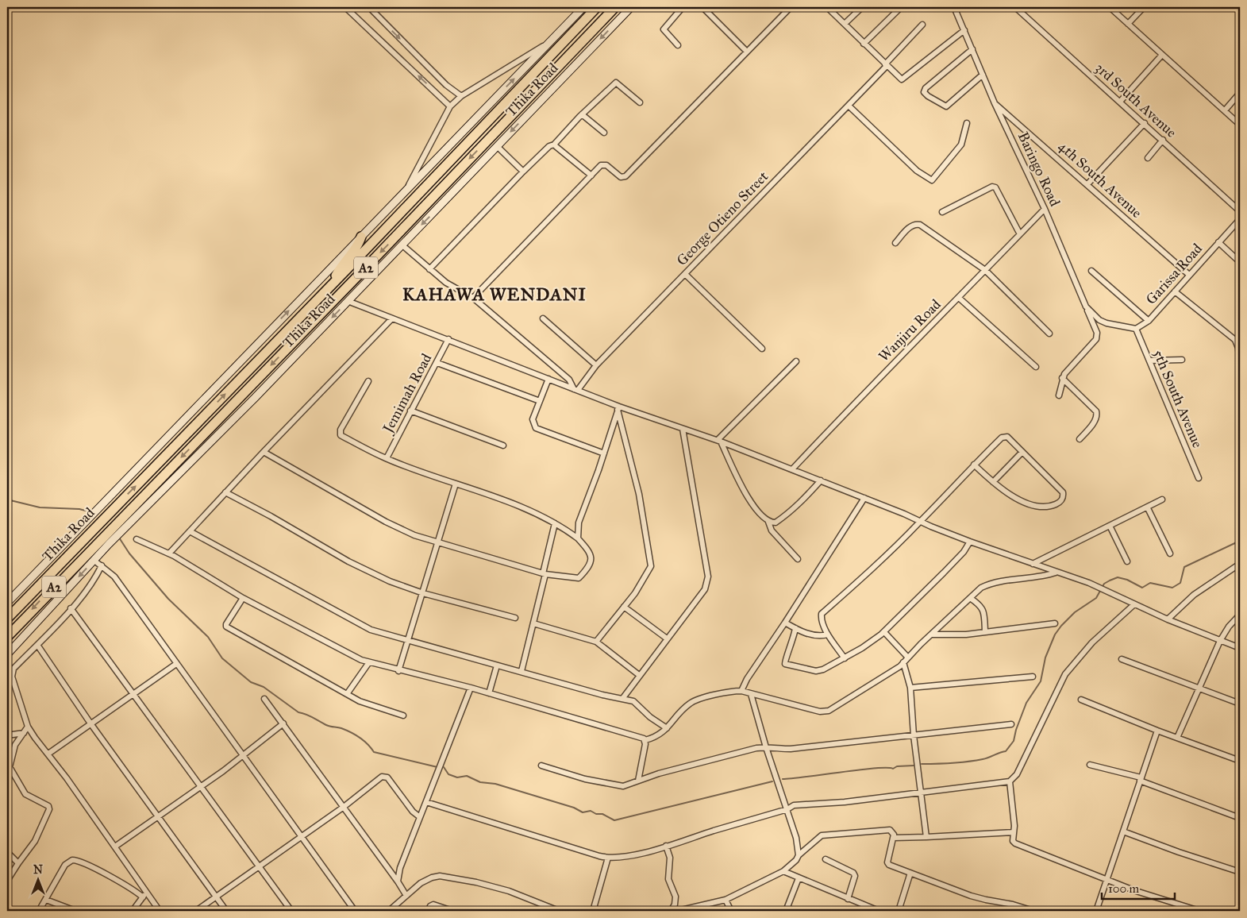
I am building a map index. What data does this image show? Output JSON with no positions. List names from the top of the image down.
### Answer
{
  "streets": {
    "highway": ["Thika Road", "A2"],
    "street": [
      "3rd South Avenue",
      "Baringo Road",
      "4th South Avenue",
      "George Otieno Street",
      "Garissa Road",
      "Wanjiru Road",
      "Jemimah Road",
      "5th South Avenue"
    ]
  },
  "crossings": [
    ["Baringo Road", "4th South Avenue"],
    ["Baringo Road", "Garissa Road"],
    ["Baringo Road", "Wanjiru Road"],
    ["Baringo Road", "5th South Avenue"],
    ["4th South Avenue", "Garissa Road"],
    ["Garissa Road", "5th South Avenue"]
  ],
  "districts": ["KAHAWA WENDANI"],
  "scale_bar": "100 m",
  "north": "top"
}
